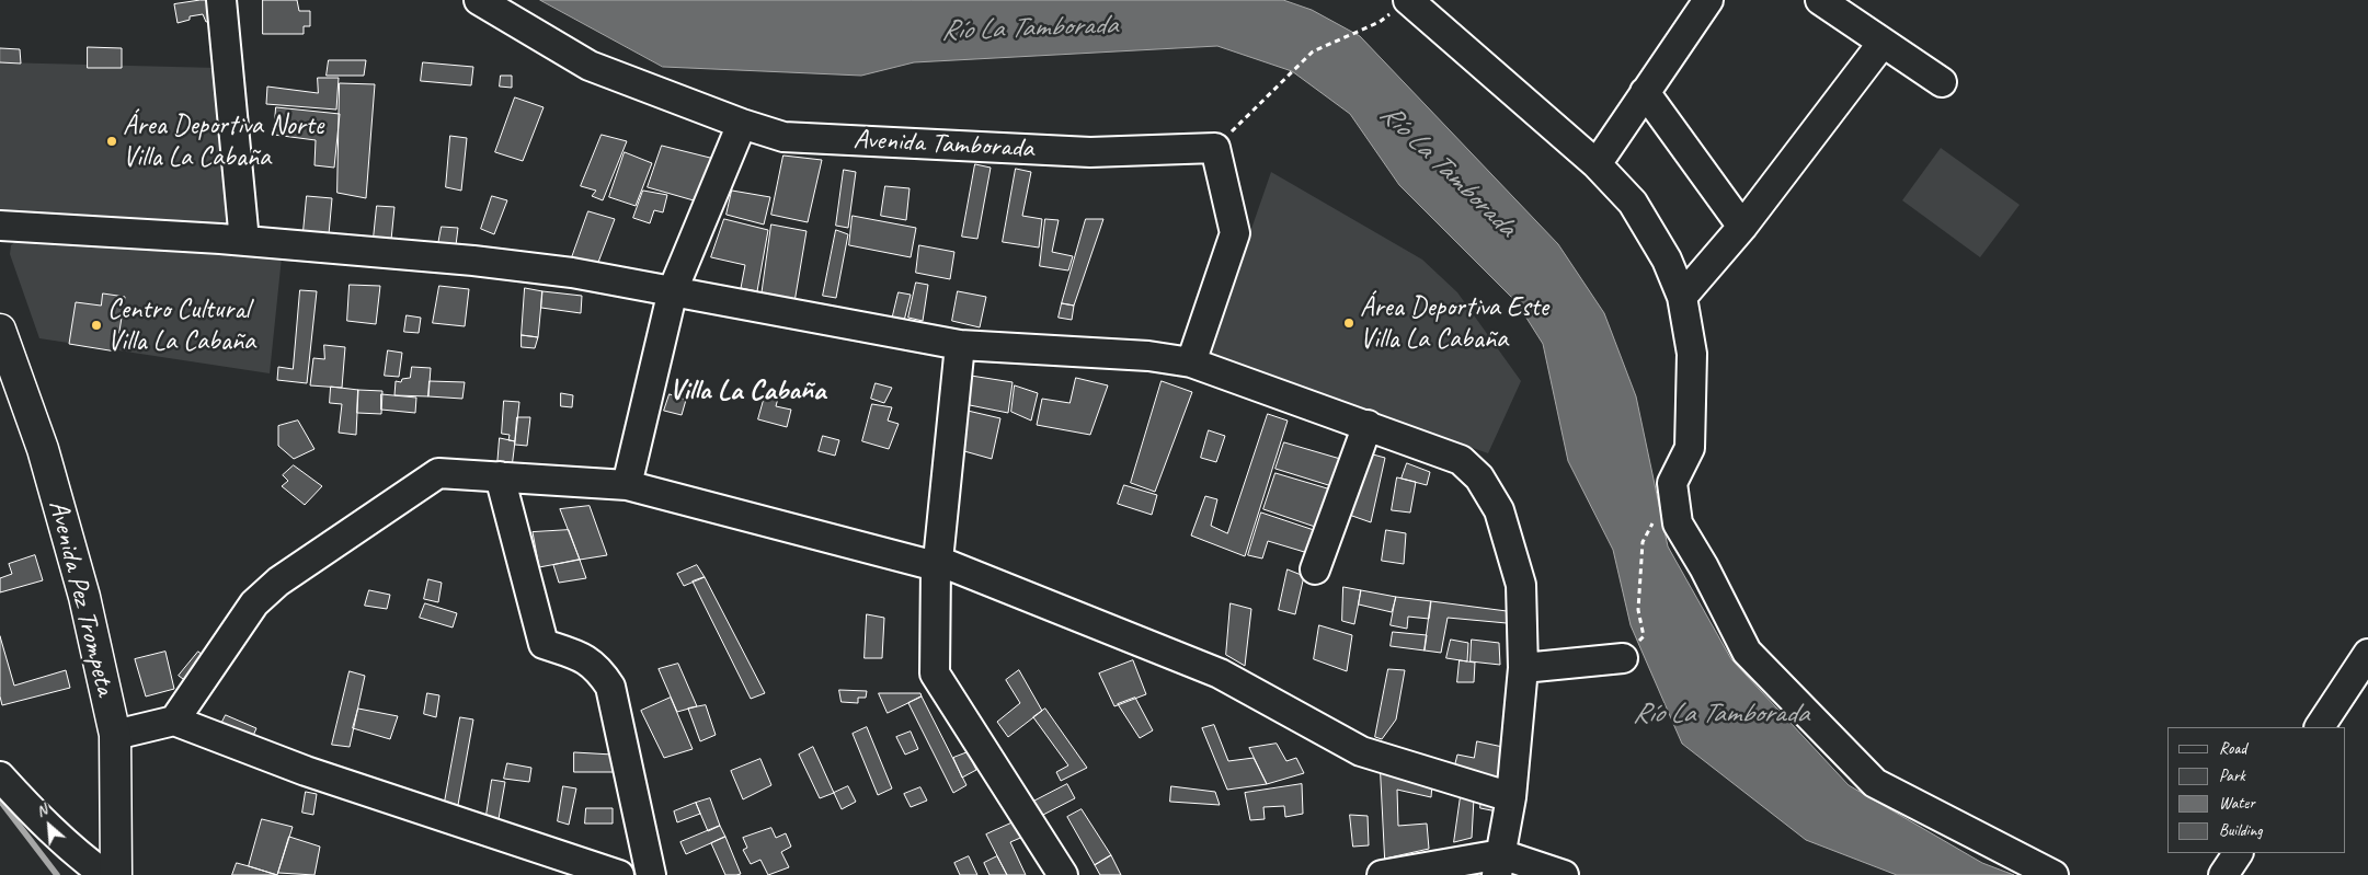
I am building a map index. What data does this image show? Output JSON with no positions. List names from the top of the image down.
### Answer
{
  "streets": {
    "main road": ["Avenida Pez Trompeta"],
    "street": ["Avenida Tamborada"]
  },
  "districts": ["Villa La Cabaña"],
  "water": ["Río La Tamborada"],
  "places": ["Área Deportiva Norte Villa La Cabaña", "Área Deportiva Este Villa La Cabaña", "Centro Cultural Villa La Cabaña"],
  "legend": [
    "Road",
    "Park",
    "Water",
    "Building"
  ],
  "north": "top left"
}
